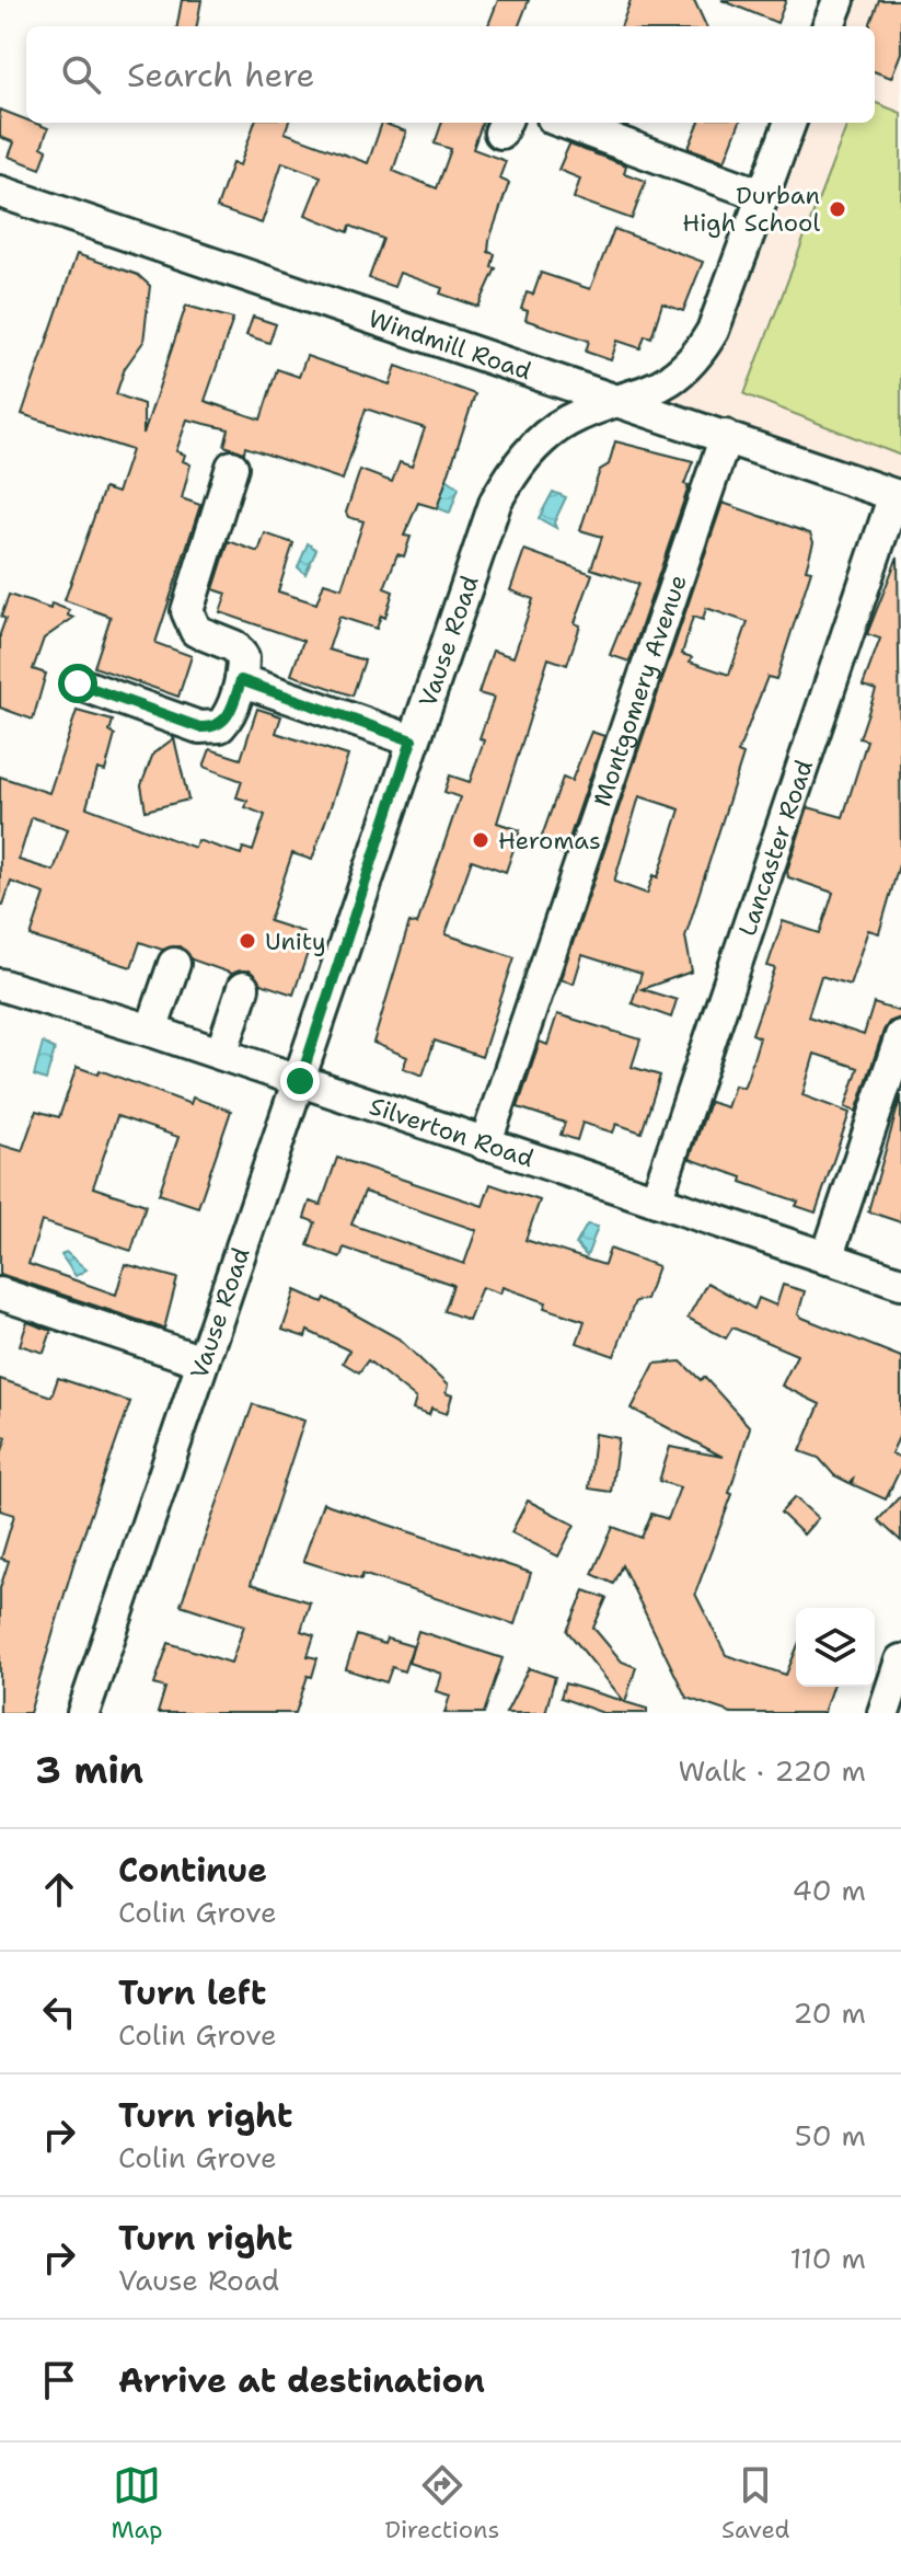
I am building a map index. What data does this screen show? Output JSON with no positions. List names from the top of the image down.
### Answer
{
  "streets": {
    "street": [
      "Windmill Road",
      "Vause Road",
      "Montgomery Avenue",
      "Lancaster Road",
      "Silverton Road"
    ]
  },
  "crossings": [
    ["Windmill Road", "Vause Road"],
    ["Windmill Road", "Montgomery Avenue"],
    ["Windmill Road", "Lancaster Road"],
    ["Vause Road", "Silverton Road"],
    ["Montgomery Avenue", "Silverton Road"],
    ["Lancaster Road", "Silverton Road"]
  ],
  "places": ["Durban High School", "Heromas", "Unity"],
  "page": {
    "search": "Search here",
    "heading": ["3 min", "Walk · 220 m"],
    "list": [
      ["Continue", "Colin Grove", "40 m"],
      ["Turn left", "Colin Grove", "20 m"],
      ["Turn right", "Colin Grove", "50 m"],
      ["Turn right", "Vause Road", "110 m"],
      "Arrive at destination"
    ],
    "nav": ["Map", "Directions", "Saved"]
  }
}
